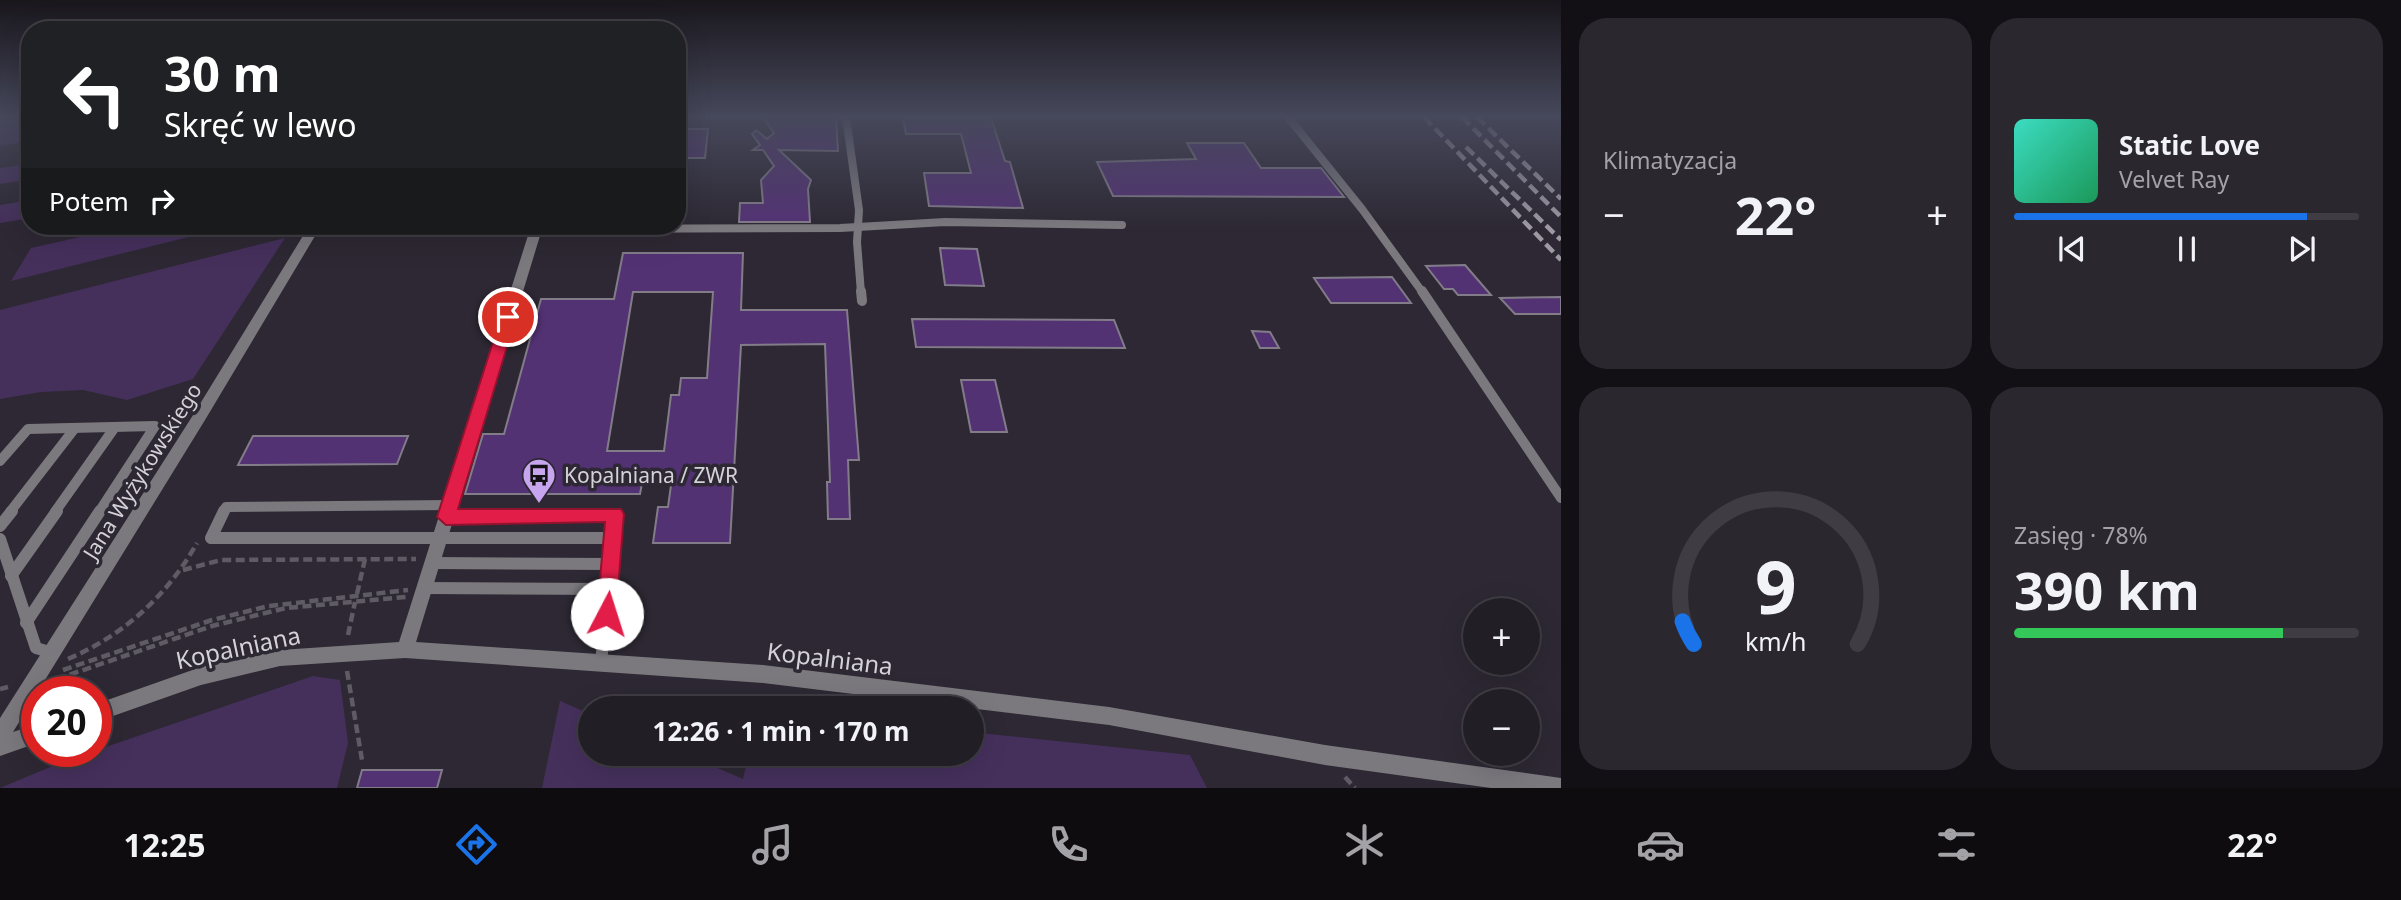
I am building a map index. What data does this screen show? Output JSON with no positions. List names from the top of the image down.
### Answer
{
  "streets": {
    "street": ["Jana Wyżykowskiego", "Kopalniana"]
  },
  "places": {
    "bus stop": ["Kopalniana / ZWR"]
  },
  "page": {
    "tile": [
      "Klimatyzacja",
      ["Zasięg · 78%", "390 km"]
    ],
    "turn": ["30 m", "Skręć w lewo"],
    "song": ["Static Love", "Velvet Ray"],
    "then": "Potem",
    "heat": ["−", "22°", "+"],
    "map_buttons": ["+", "−"],
    "limit": "20",
    "trip": "12:26 · 1 min · 170 m",
    "tabs": ["12:25", "22°"],
    "gauge": ["9", "km/h"]
  }
}
